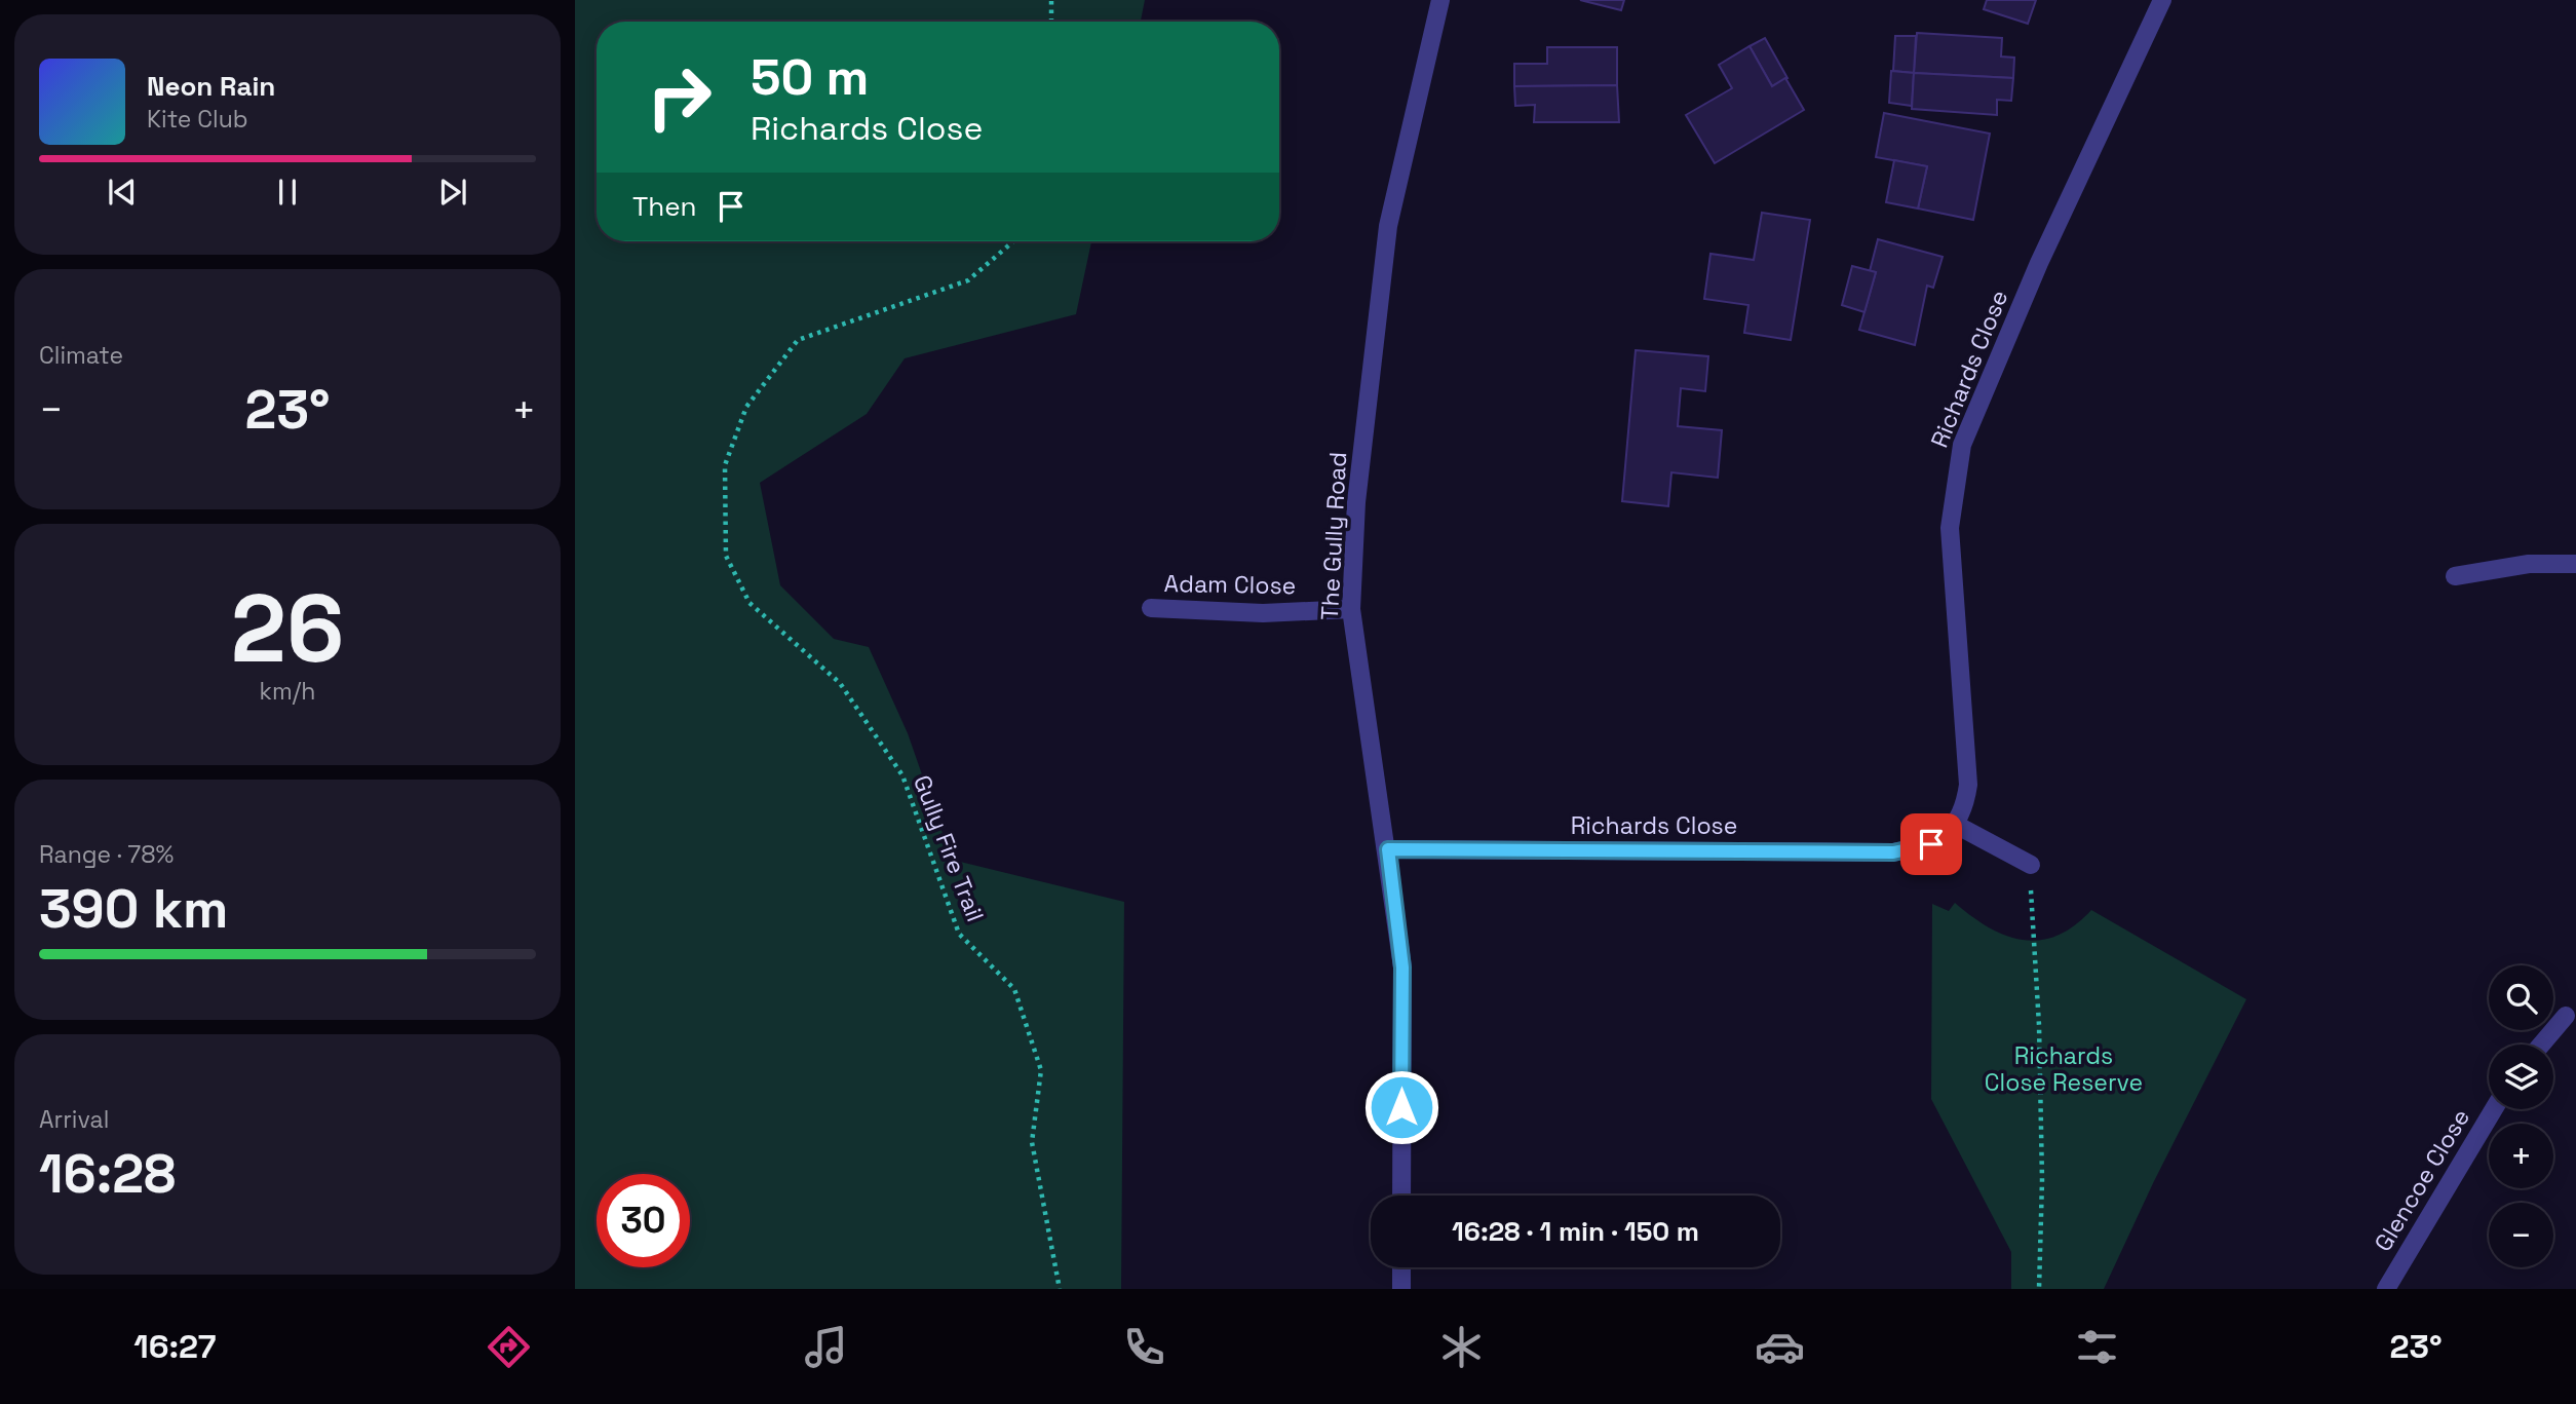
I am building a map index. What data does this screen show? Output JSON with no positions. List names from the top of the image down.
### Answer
{
  "streets": {
    "street": [
      "Richards Close",
      "The Gully Road",
      "Adam Close",
      "Glencoe Close"
    ],
    "path": ["Gully Fire Trail"]
  },
  "crossings": [
    ["Richards Close", "The Gully Road"],
    ["The Gully Road", "Adam Close"]
  ],
  "parks": ["Richards Close Reserve"],
  "page": {
    "turn": ["50 m", "Richards Close"],
    "song": ["Neon Rain", "Kite Club"],
    "then": "Then",
    "tile": [
      "Climate",
      ["26", "km/h"],
      ["Range · 78%", "390 km"],
      ["Arrival", "16:28"]
    ],
    "heat": ["−", "23°", "+"],
    "map_buttons": ["+", "−"],
    "limit": "30",
    "trip": "16:28 · 1 min · 150 m",
    "tabs": ["16:27", "23°"]
  }
}
